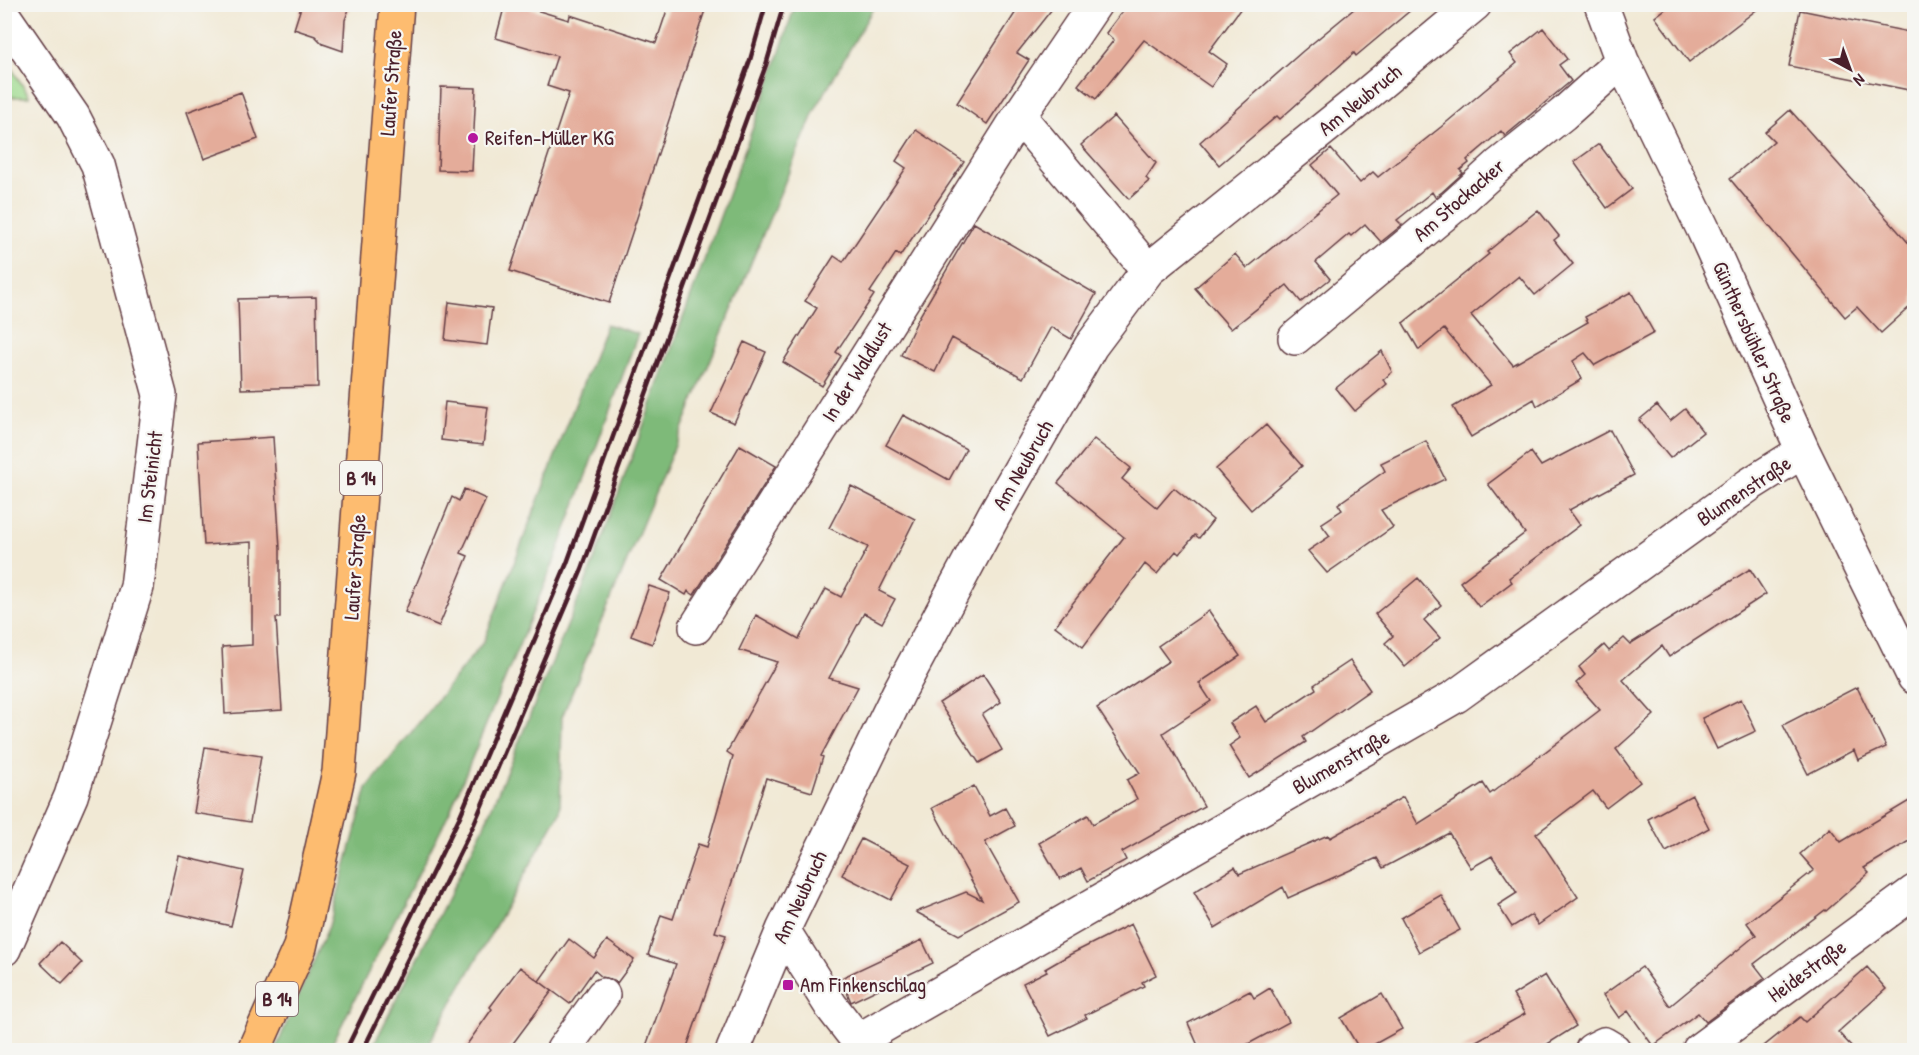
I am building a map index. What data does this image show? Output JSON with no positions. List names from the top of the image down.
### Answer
{
  "streets": {
    "main road": ["Laufer Straße", "B 14"],
    "street": [
      "Am Neubruch",
      "Am Stockacker",
      "Günthersbühler Straße",
      "In der Waldlust",
      "Im Steinicht",
      "Blumenstraße",
      "Heidestraße"
    ]
  },
  "crossings": [
    ["Am Stockacker", "Günthersbühler Straße"],
    ["Günthersbühler Straße", "Blumenstraße"]
  ],
  "places": {
    "other": ["Reifen-Müller KG"],
    "transit": ["Am Finkenschlag"]
  },
  "north": "bottom right"
}
